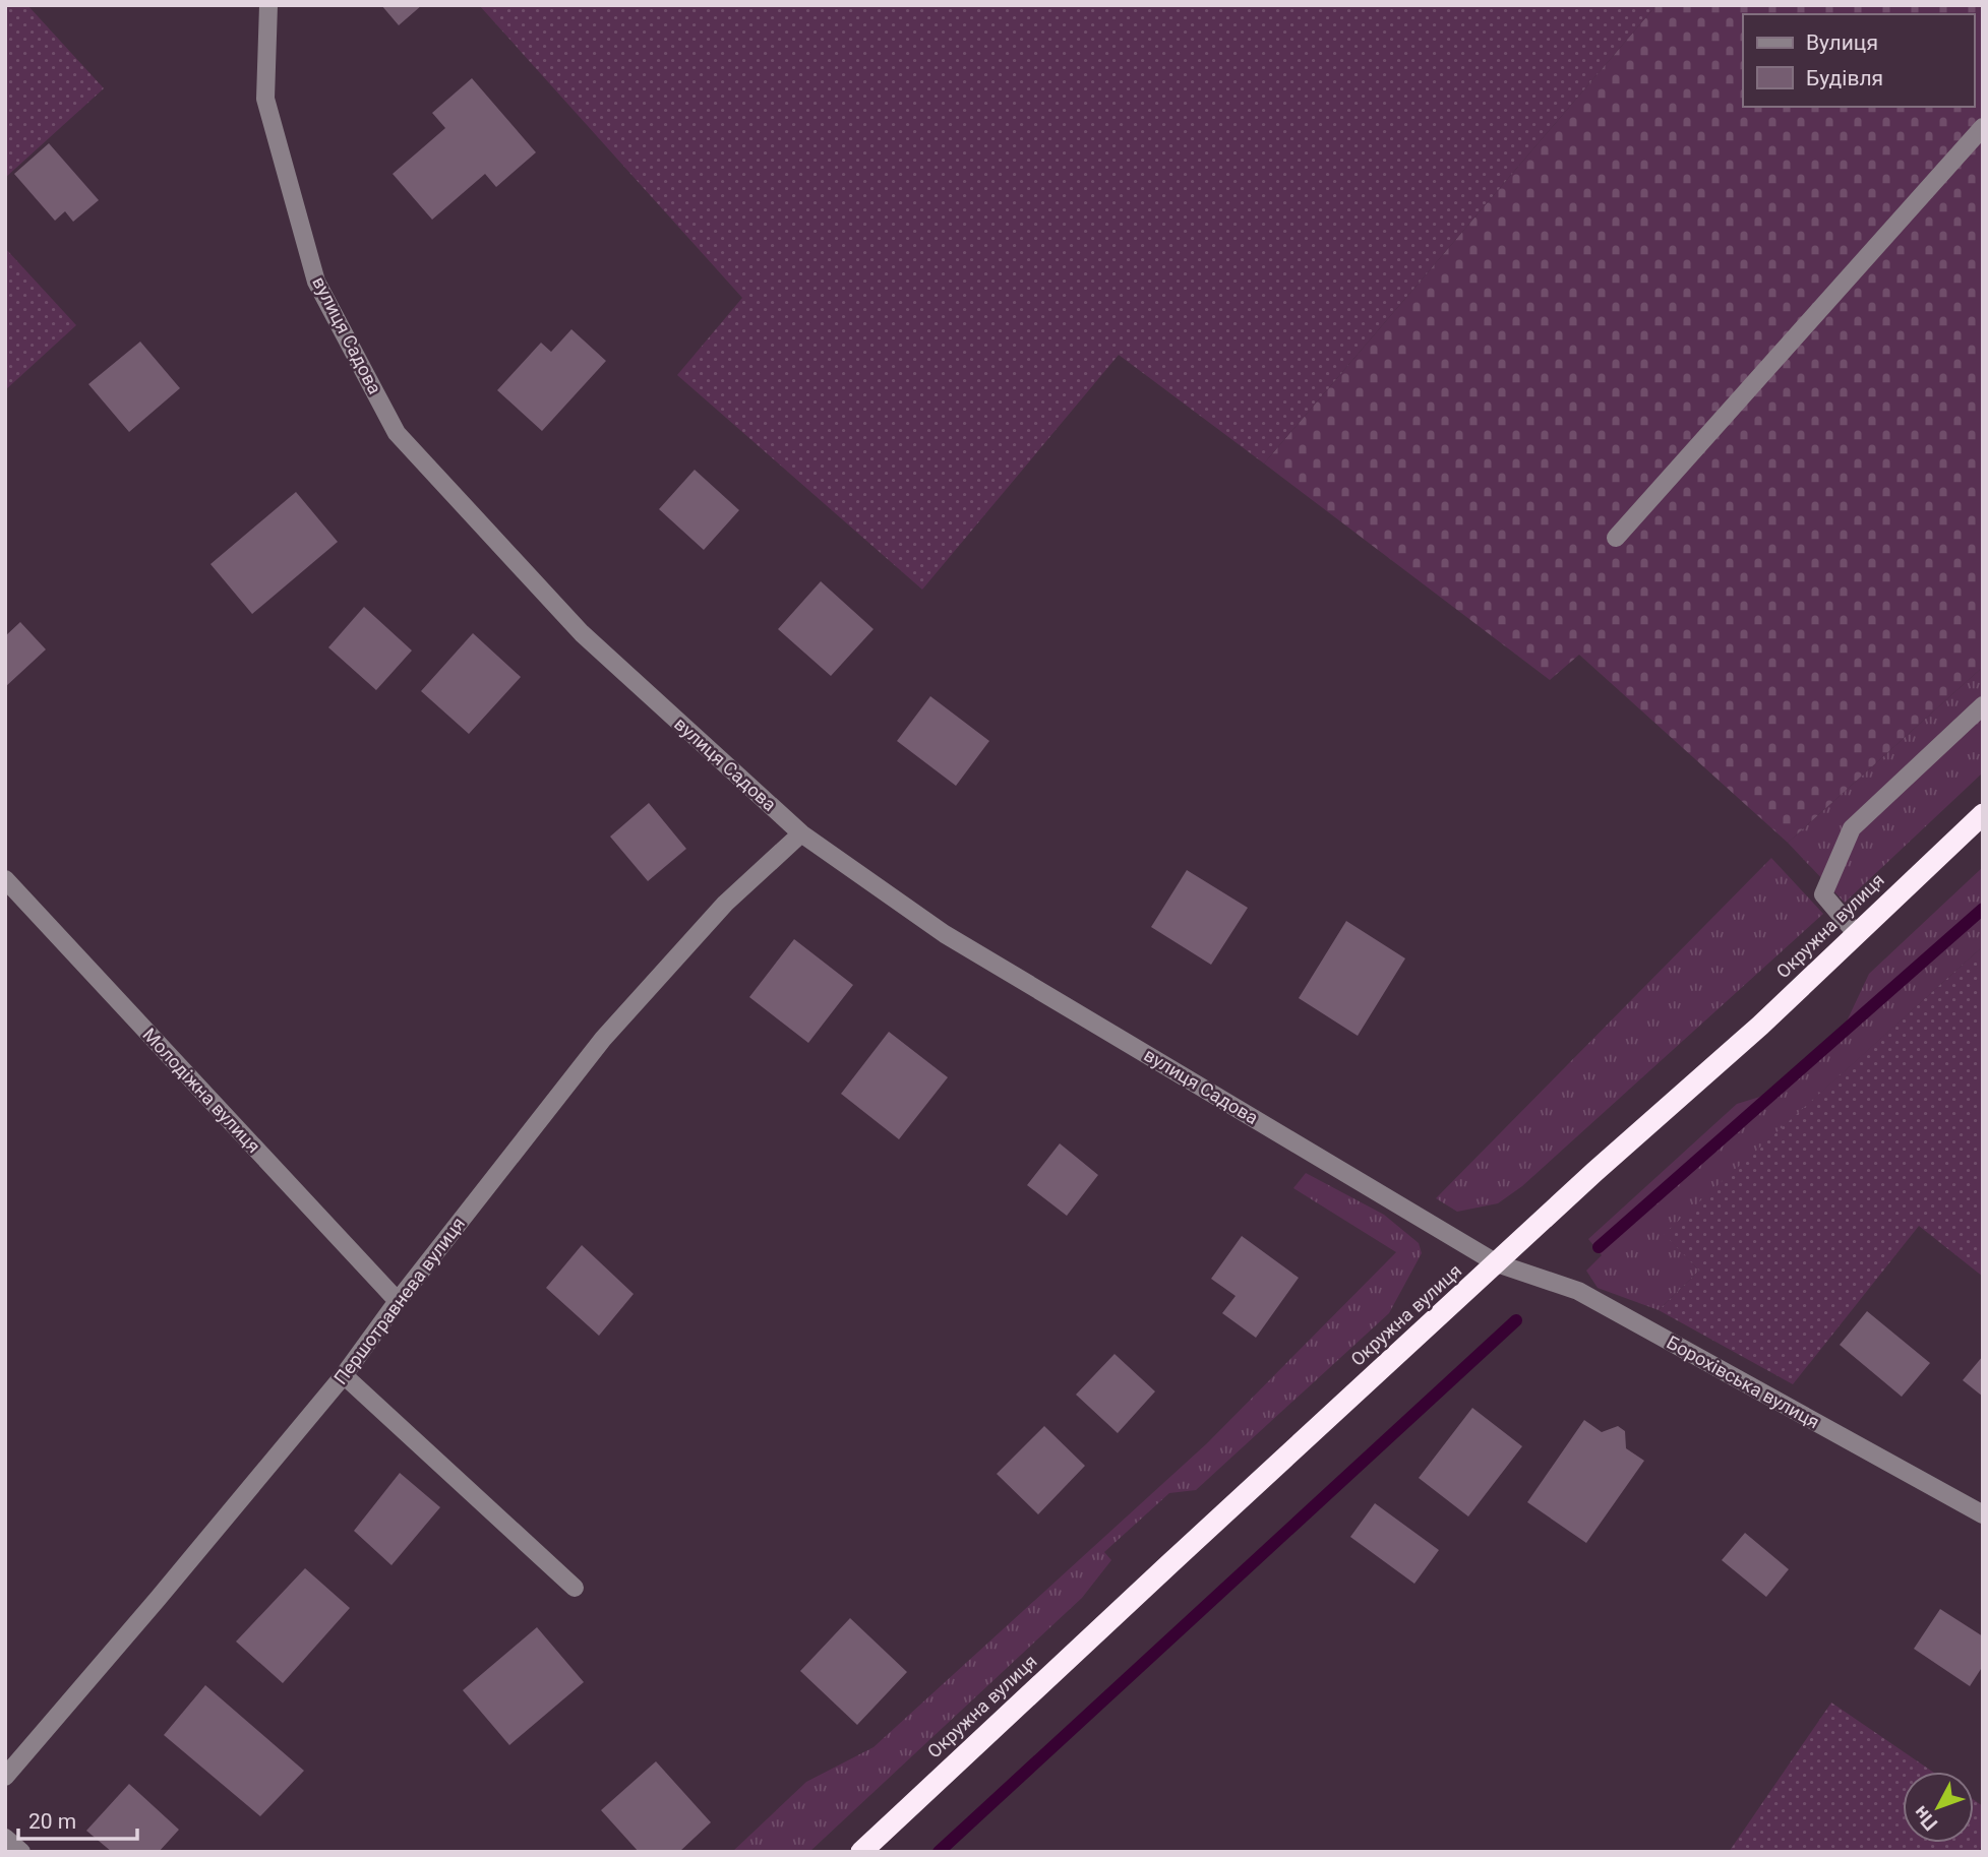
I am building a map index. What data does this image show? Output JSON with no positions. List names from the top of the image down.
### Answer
{
  "streets": {
    "highway": ["Окружна вулиця"],
    "street": [
      "вулиця Садова",
      "Молодіжна вулиця",
      "Першотравнева вулиця",
      "Борохівська вулиця"
    ]
  },
  "crossings": [
    ["вулиця Садова", "Окружна вулиця"],
    ["вулиця Садова", "Першотравнева вулиця"],
    ["вулиця Садова", "Борохівська вулиця"],
    ["Окружна вулиця", "Борохівська вулиця"],
    ["Молодіжна вулиця", "Першотравнева вулиця"]
  ],
  "legend": ["Вулиця", "Будівля"],
  "scale_bar": "20 m",
  "north": "bottom left"
}
